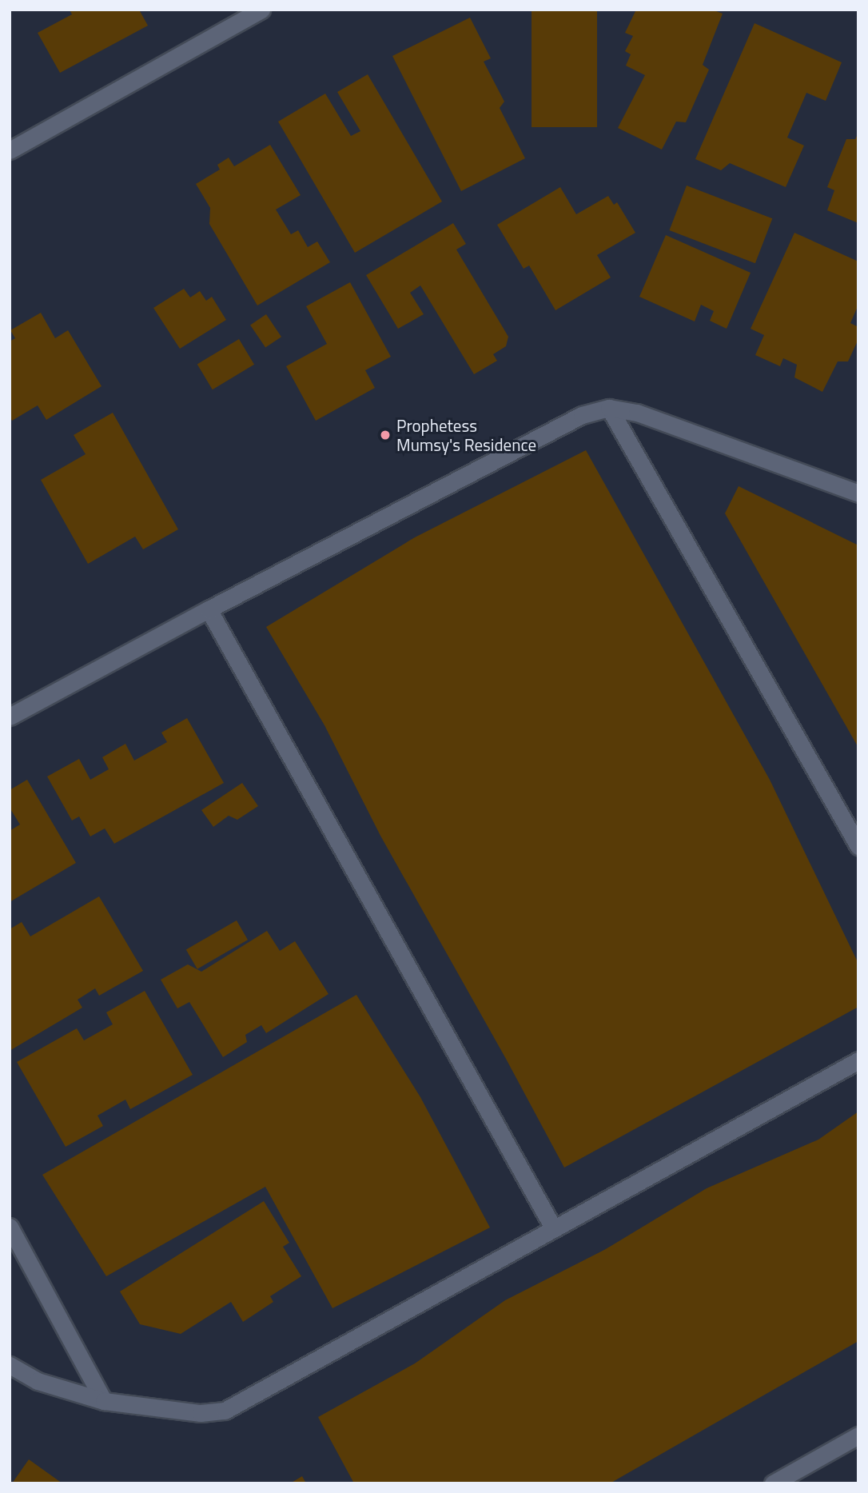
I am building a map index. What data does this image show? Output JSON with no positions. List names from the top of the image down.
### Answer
{
  "places": ["Prophetess Mumsy's Residence"]
}
